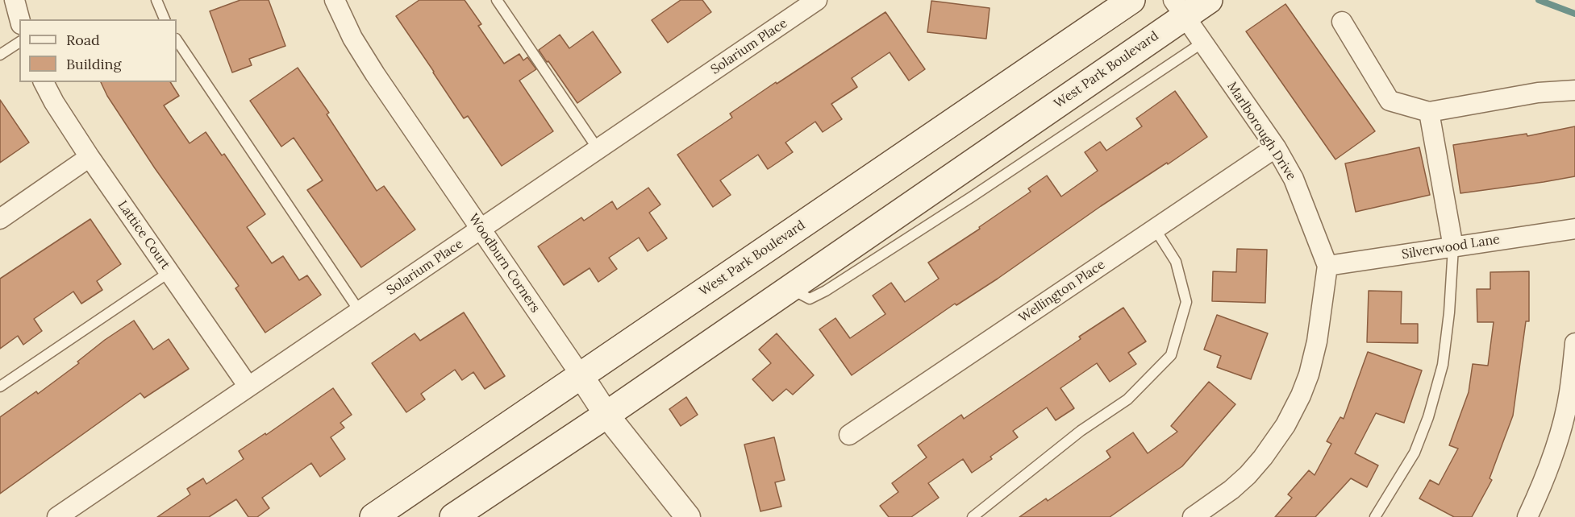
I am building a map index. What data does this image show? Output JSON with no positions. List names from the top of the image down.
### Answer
{
  "streets": {
    "main road": ["West Park Boulevard"],
    "street": [
      "Solarium Place",
      "Marlborough Drive",
      "Lattice Court",
      "Silverwood Lane",
      "Woodburn Corners",
      "Wellington Place"
    ]
  },
  "crossings": [
    ["Solarium Place", "Lattice Court"],
    ["Solarium Place", "Woodburn Corners"],
    ["West Park Boulevard", "Marlborough Drive"],
    ["West Park Boulevard", "Woodburn Corners"],
    ["Marlborough Drive", "Silverwood Lane"],
    ["Marlborough Drive", "Wellington Place"]
  ],
  "legend": ["Road", "Building"]
}
